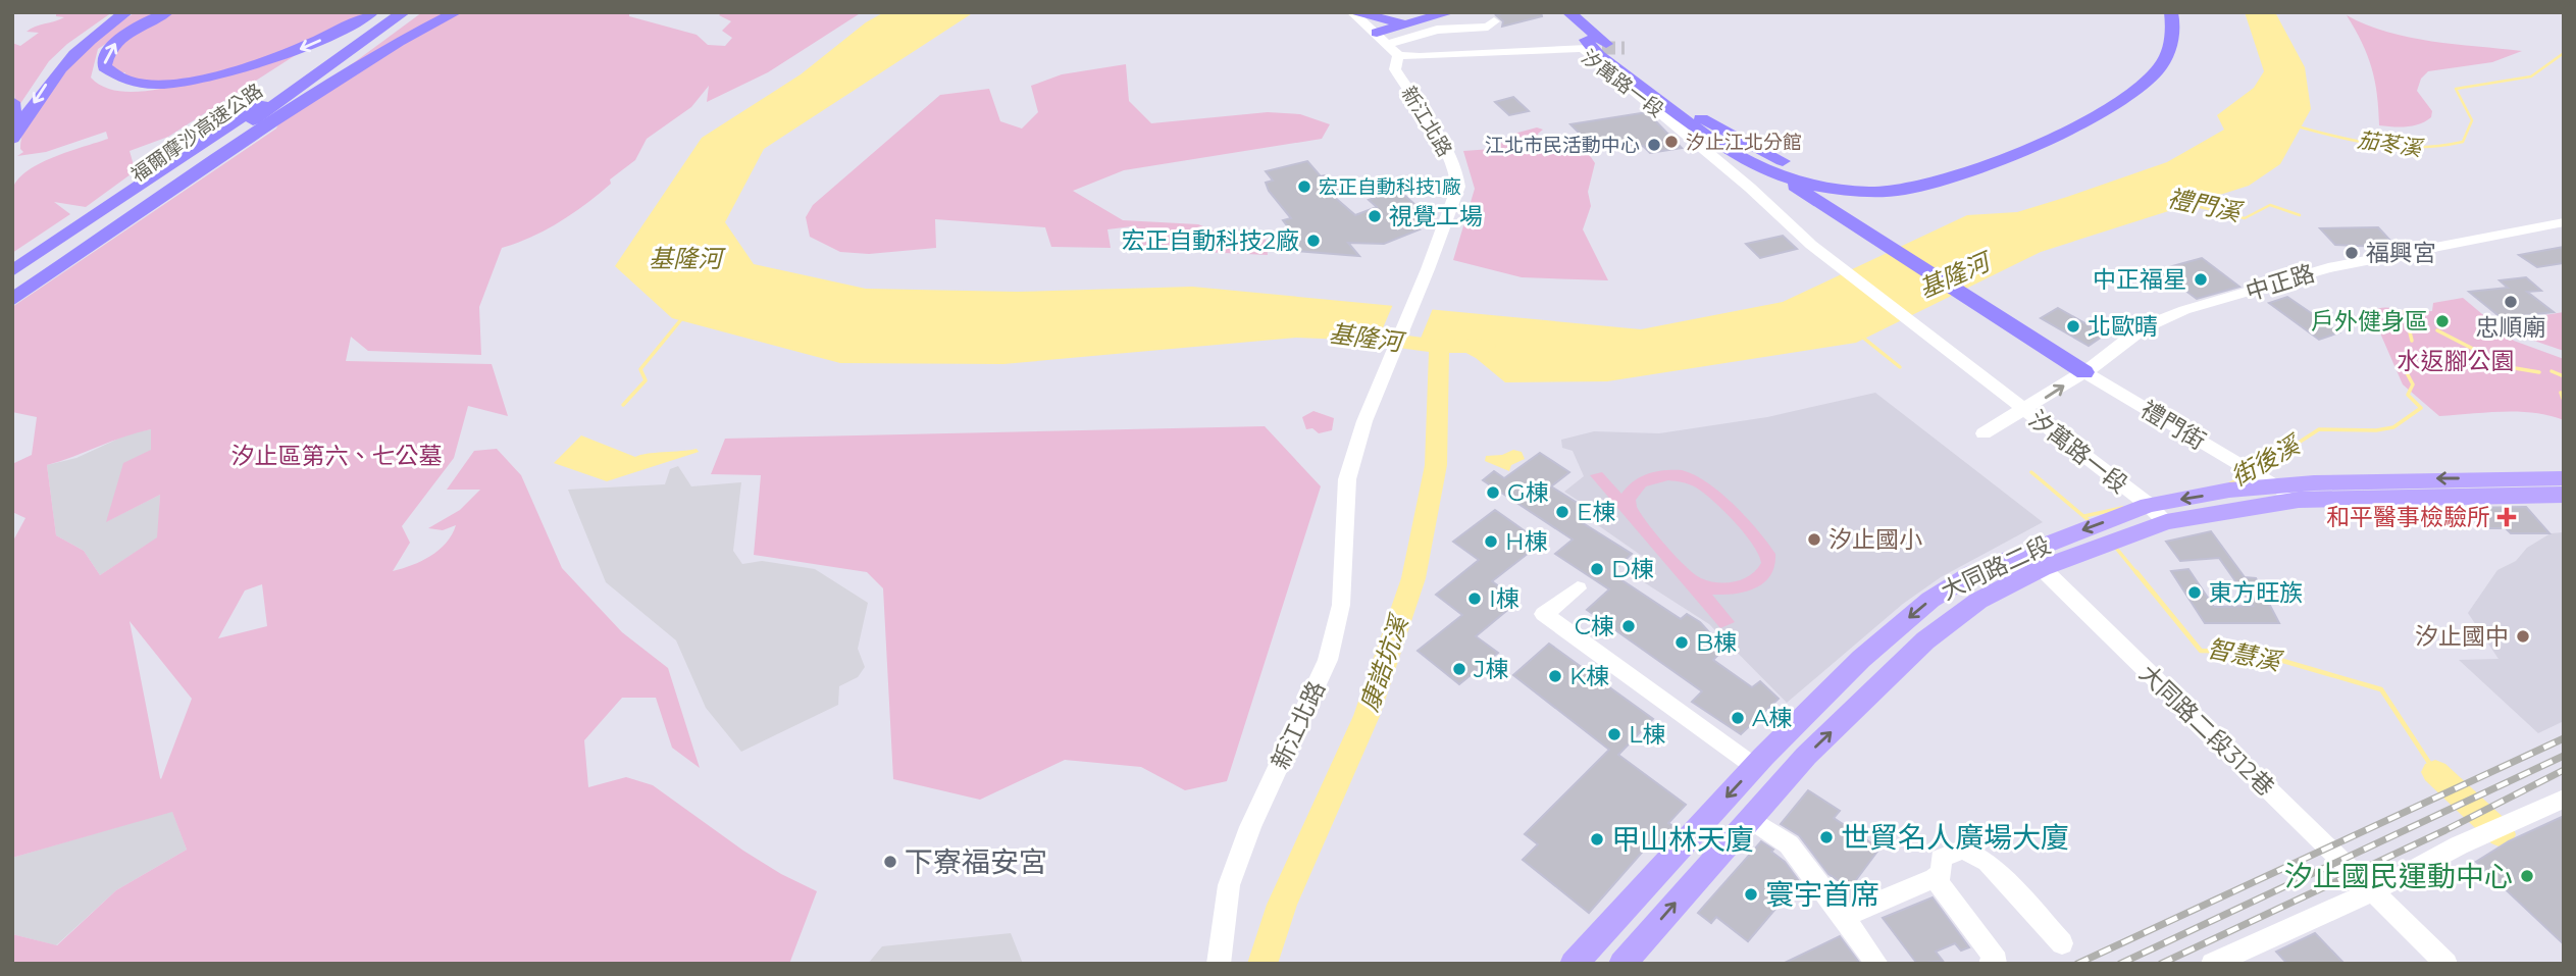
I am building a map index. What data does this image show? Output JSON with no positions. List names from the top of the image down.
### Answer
{
  "streets": {
    "highway": ["福爾摩沙高速公路"],
    "main road": ["大同路二段"],
    "street": [
      "汐萬路一段",
      "新江北路",
      "中正路",
      "禮門街",
      "大同路二段312巷"
    ]
  },
  "crossings": [
    ["汐萬路一段", "新江北路"],
    ["汐萬路一段", "中正路"],
    ["汐萬路一段", "大同路二段"],
    ["中正路", "禮門街"],
    ["禮門街", "大同路二段"],
    ["大同路二段", "大同路二段312巷"]
  ],
  "water": [
    "茄苳溪",
    "禮門溪",
    "基隆河",
    "街後溪",
    "智慧溪",
    "康誥坑溪"
  ],
  "parks": ["水返腳公園", "汐止區第六、七公墓"],
  "places": {
    "other": [
      "汐止江北分館",
      "江北市民活動中心",
      "宏正自動科技1廠",
      "視覺工場",
      "宏正自動科技2廠",
      "福興宮",
      "中正福星",
      "忠順廟",
      "戶外健身區",
      "北歐晴",
      "G棟",
      "E棟",
      "汐止國小",
      "H棟",
      "D棟",
      "東方旺族",
      "I棟",
      "C棟",
      "汐止國中",
      "B棟",
      "J棟",
      "K棟",
      "A棟",
      "L棟",
      "世貿名人廣場大廈",
      "甲山林天廈",
      "下寮福安宮",
      "汐止國民運動中心",
      "寰宇首席"
    ],
    "health": ["和平醫事檢驗所"]
  }
}
